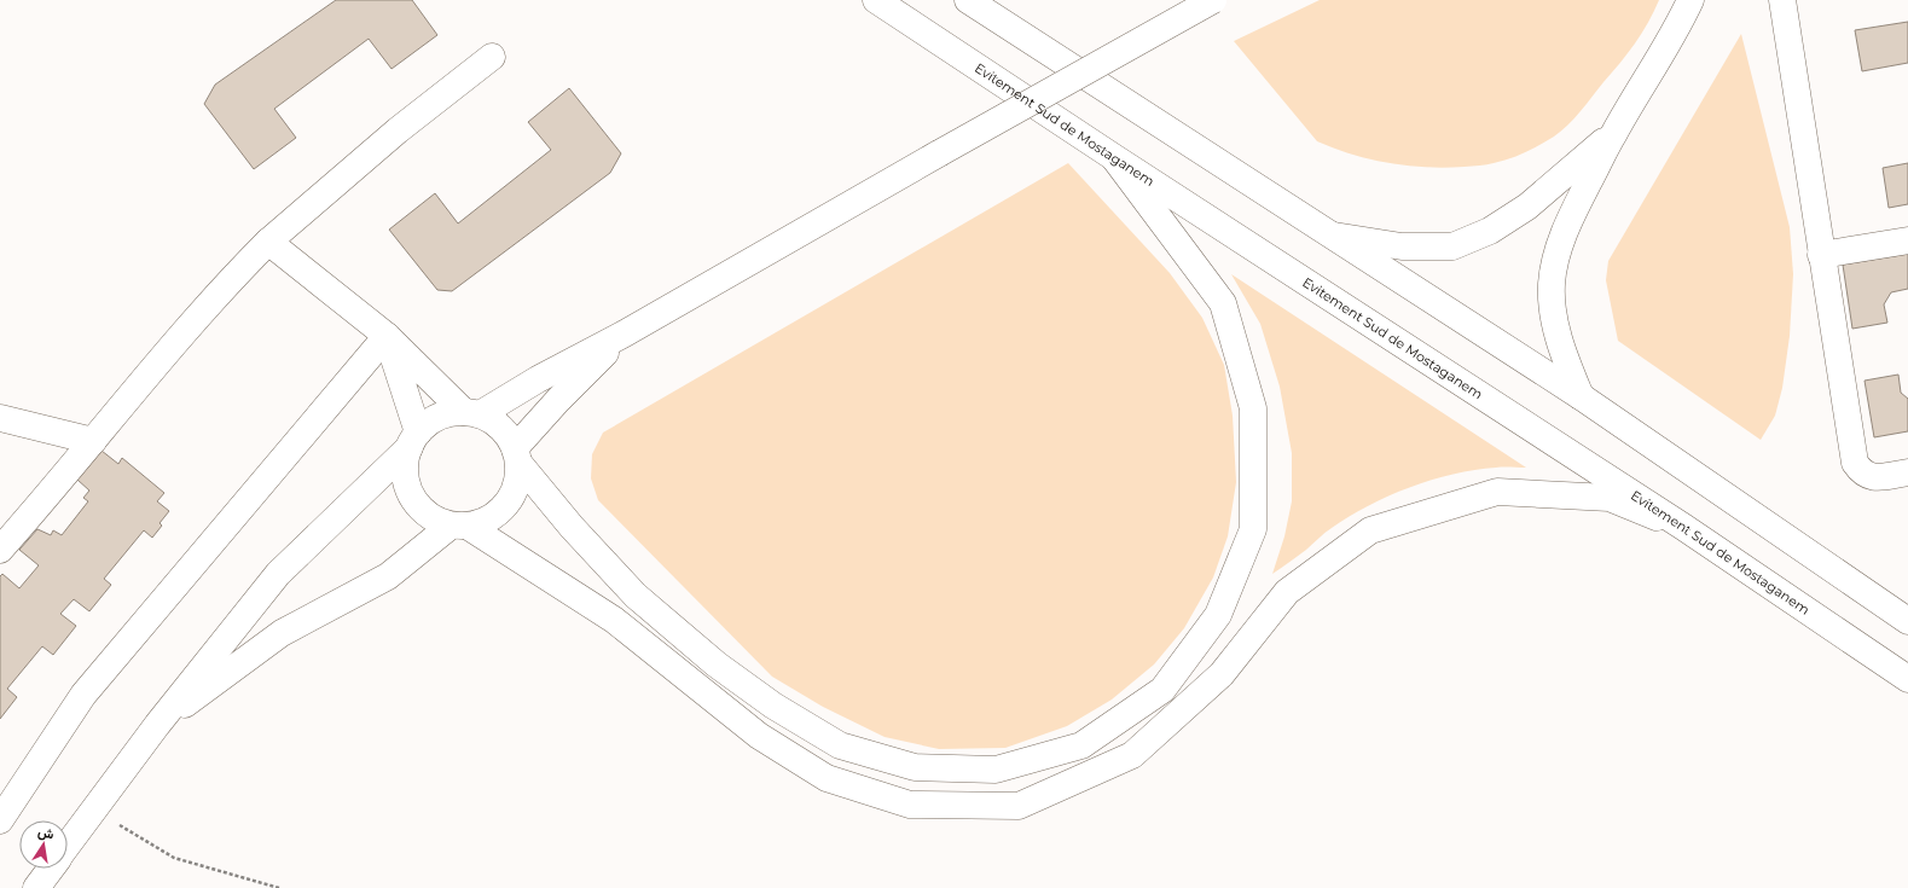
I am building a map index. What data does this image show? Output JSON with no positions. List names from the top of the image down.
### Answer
{
  "streets": {
    "main road": ["Evitement Sud de Mostaganem"]
  },
  "north": "top"
}
